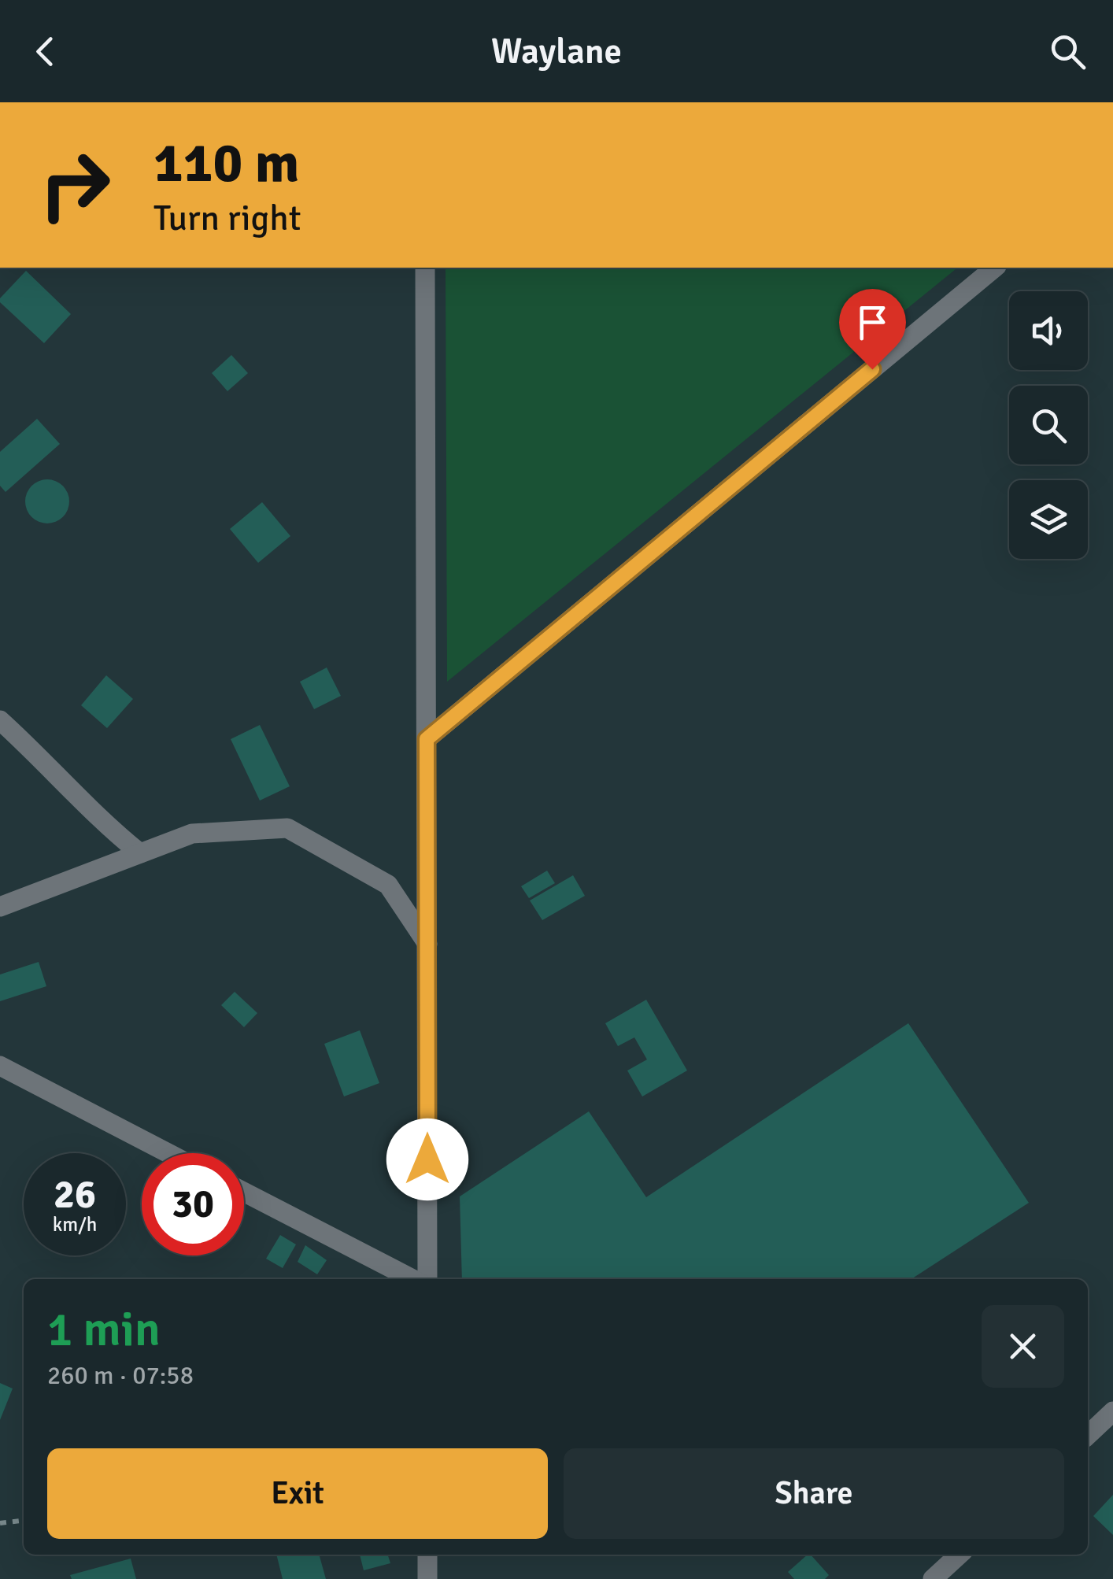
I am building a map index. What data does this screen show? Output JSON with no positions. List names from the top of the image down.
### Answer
{
  "page": {
    "header": "Waylane",
    "turn": ["110 m", "Turn right"],
    "speed": "26 km/h",
    "limit": "30",
    "heading": ["1 min", "260 m · 07:58"],
    "buttons": ["Exit", "Share"]
  }
}
